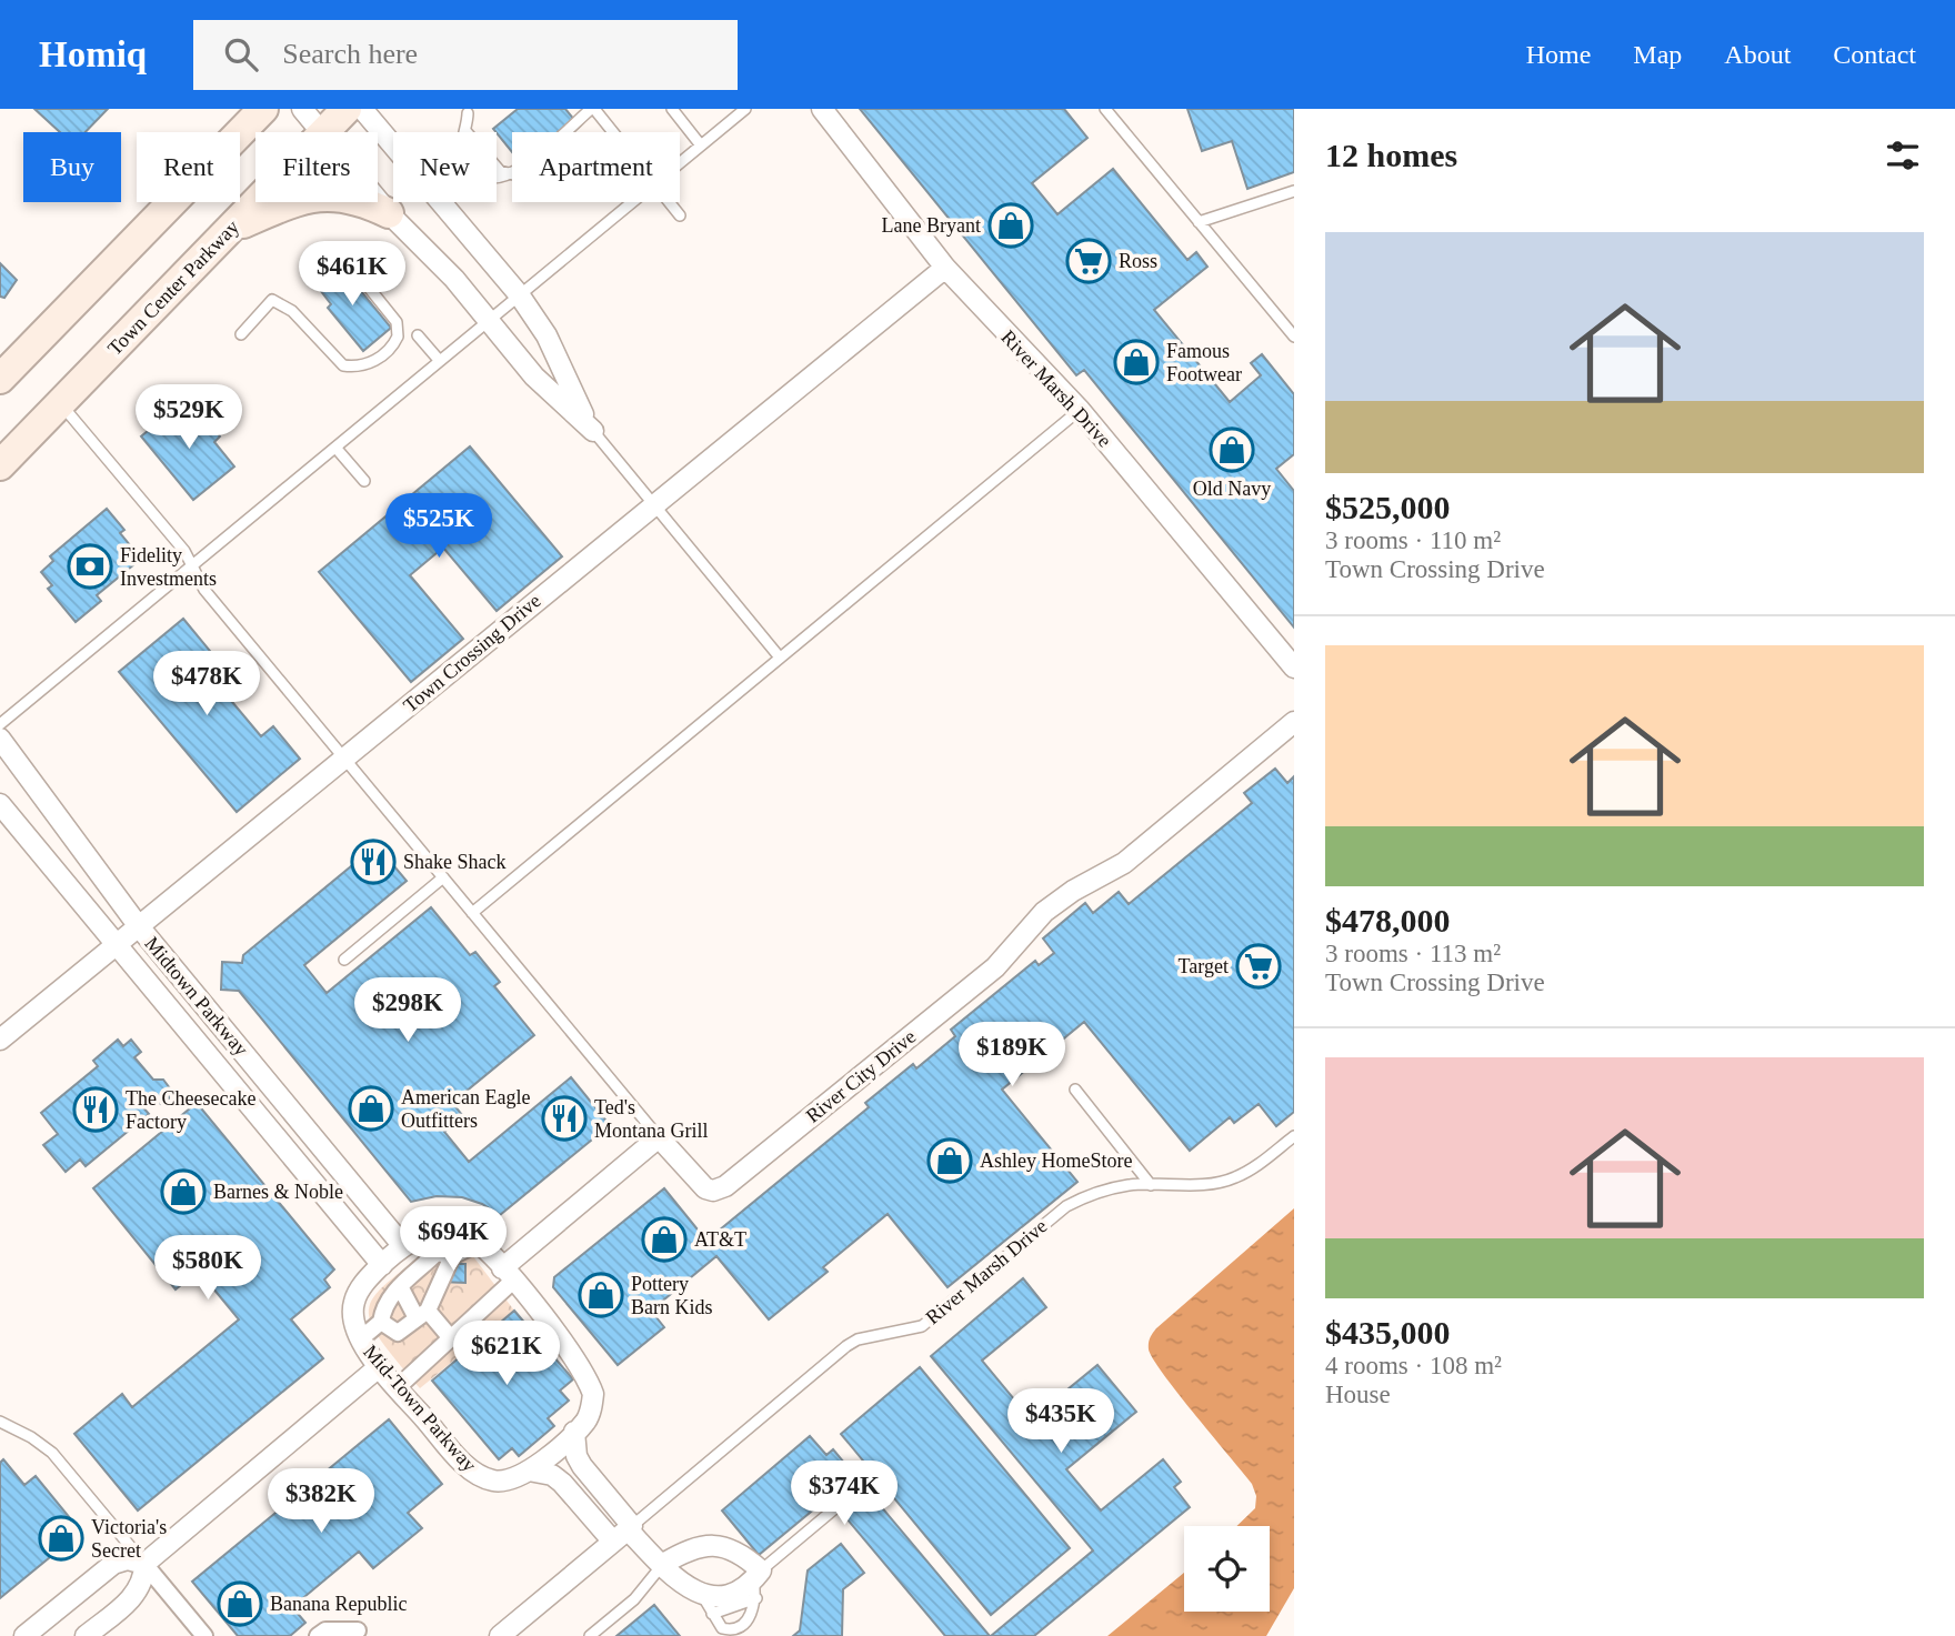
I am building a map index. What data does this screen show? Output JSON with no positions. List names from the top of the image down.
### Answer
{
  "streets": {
    "main road": ["Town Center Parkway"],
    "street": [
      "River Marsh Drive",
      "Town Crossing Drive",
      "Midtown Parkway",
      "River City Drive",
      "Mid-Town Parkway"
    ]
  },
  "crossings": [
    ["River Marsh Drive", "Town Crossing Drive"],
    ["Town Crossing Drive", "Midtown Parkway"]
  ],
  "places": {
    "shop": [
      "Lane Bryant",
      "Famous Footwear",
      "Old Navy",
      "American Eagle Outfitters",
      "Ashley HomeStore",
      "Barnes & Noble",
      "AT&T",
      "Pottery Barn Kids",
      "Victoria's Secret",
      "Banana Republic"
    ],
    "supermarket": ["Ross", "Target"],
    "bank": ["Fidelity Investments"],
    "restaurant": ["Shake Shack", "The Cheesecake Factory", "Ted's Montana Grill"]
  },
  "page": {
    "header": "Homiq",
    "search": "Search here",
    "nav": [
      "Home",
      "Map",
      "About",
      "Contact"
    ],
    "heading": "12 homes",
    "chip": [
      "Buy",
      "Rent",
      "Filters",
      "New",
      "Apartment"
    ],
    "list": [
      {
        "name": "$525,000",
        "note": "3 rooms · 110 m² · Town Crossing Drive"
      },
      {
        "name": "$478,000",
        "note": "3 rooms · 113 m² · Town Crossing Drive"
      },
      {
        "name": "$435,000",
        "note": "4 rooms · 108 m² · House"
      }
    ],
    "price": [
      "$461K",
      "$529K",
      "$525K",
      "$478K",
      "$298K",
      "$189K",
      "$694K",
      "$580K",
      "$621K",
      "$435K",
      "$374K",
      "$382K"
    ]
  }
}
